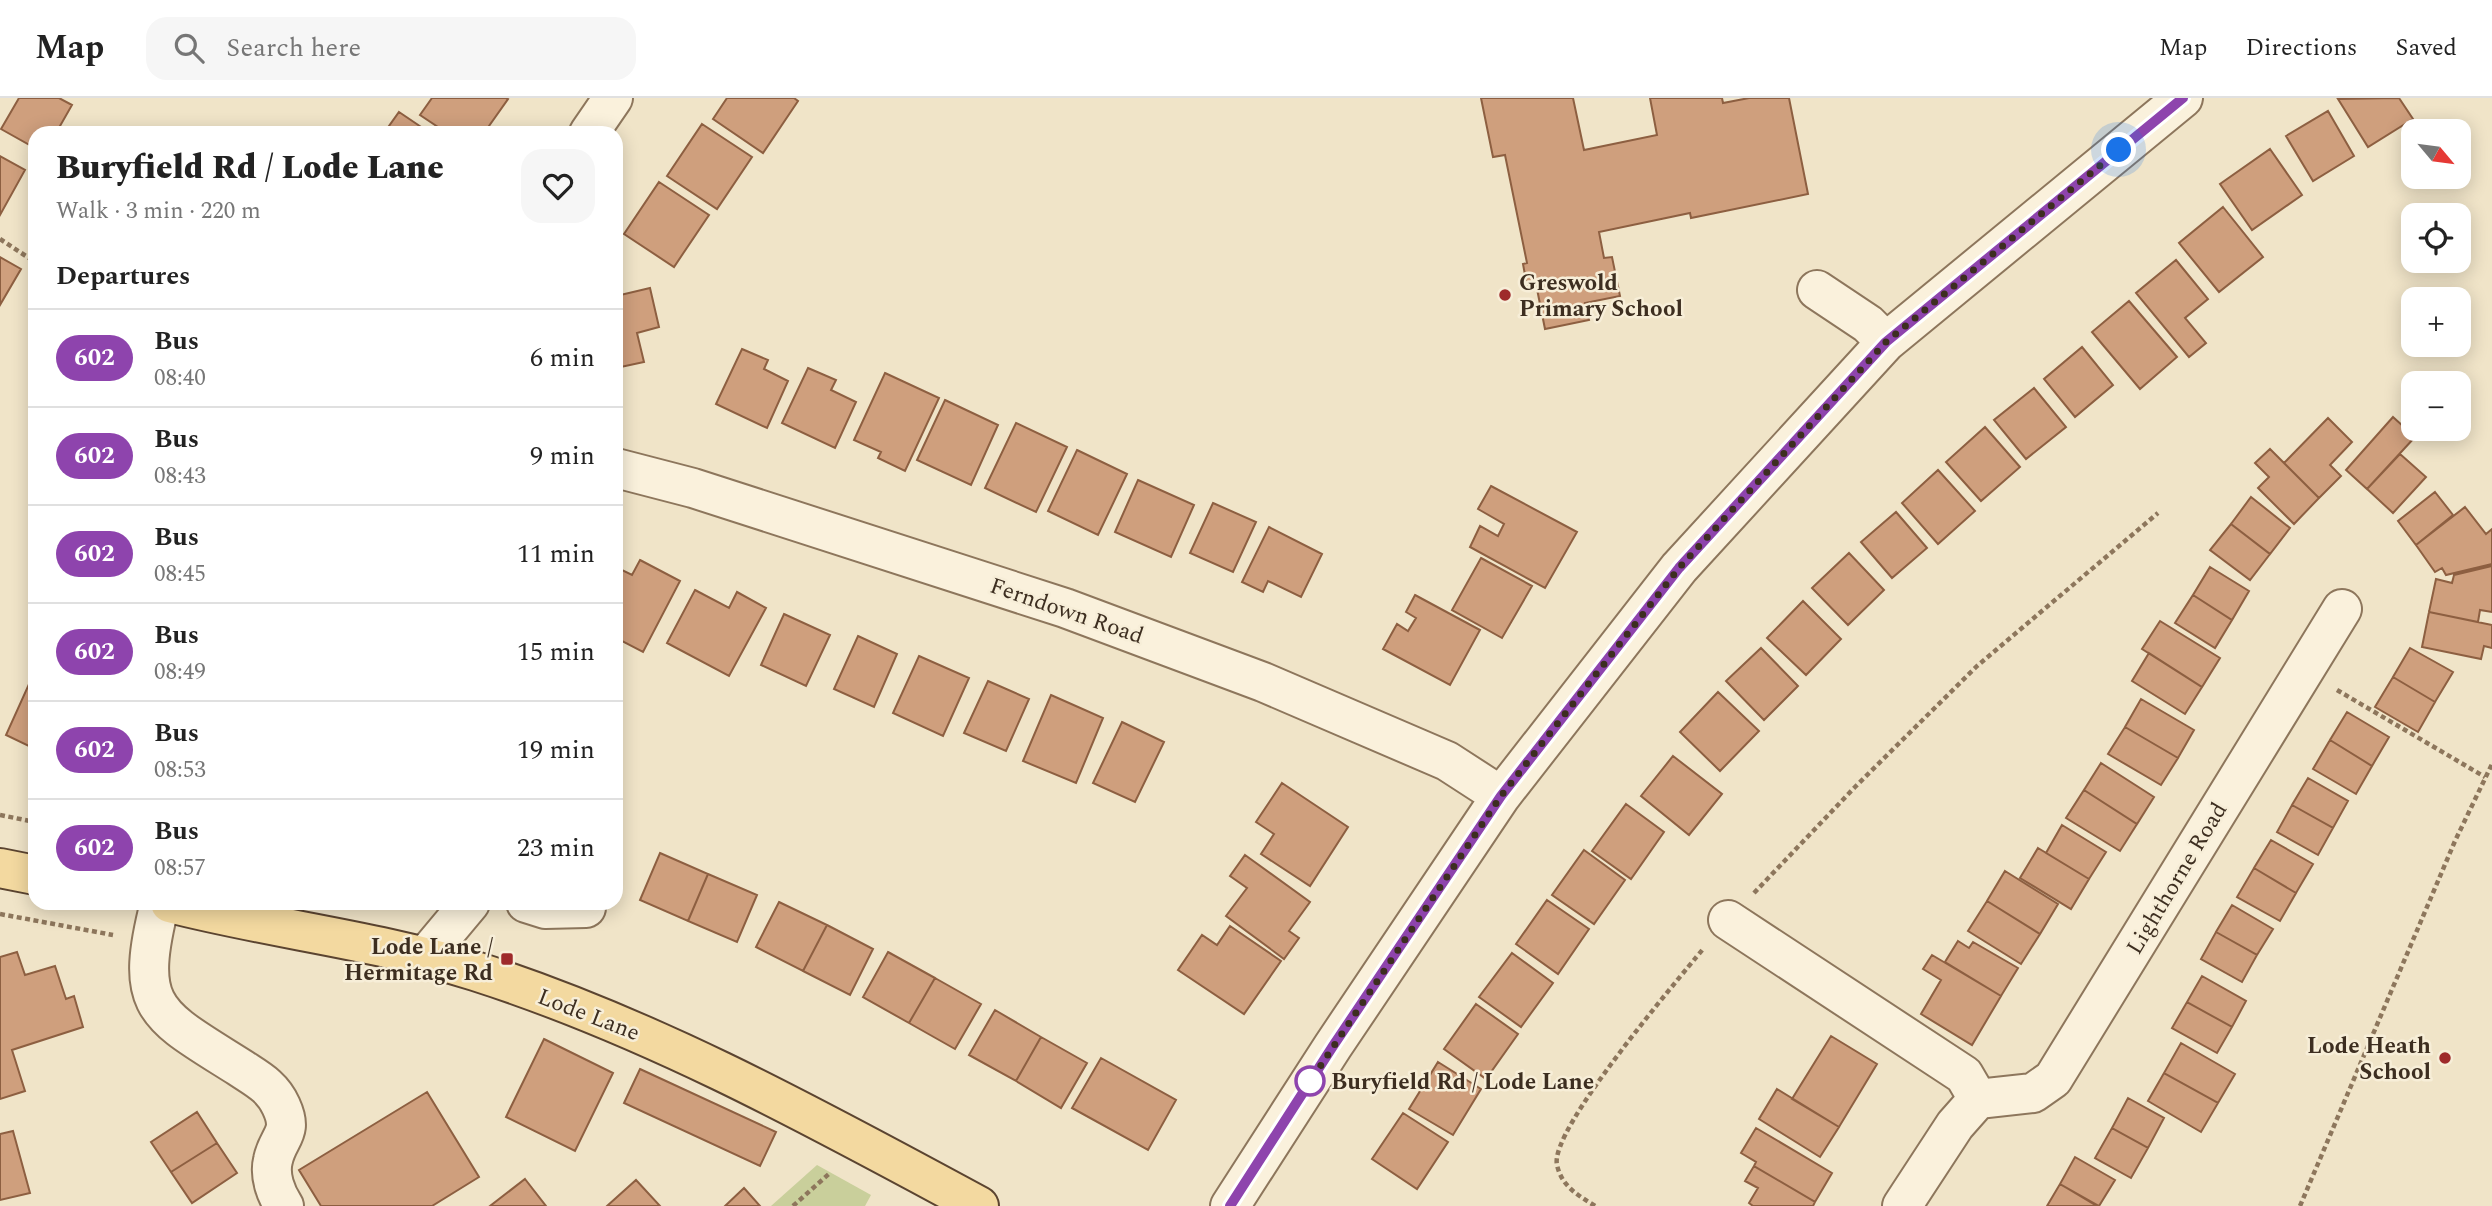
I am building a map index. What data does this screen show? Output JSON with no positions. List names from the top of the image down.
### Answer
{
  "streets": {
    "main road": ["Lode Lane"],
    "street": ["Ferndown Road", "Lighthorne Road"]
  },
  "places": {
    "other": ["Greswold Primary School", "Lode Heath School", "Buryfield Rd / Lode Lane"],
    "transit": ["Lode Lane / Hermitage Rd"]
  },
  "lines": ["bus line 602"],
  "north": "bottom right",
  "page": {
    "header": "Map",
    "search": "Search here",
    "nav": ["Map", "Directions", "Saved"],
    "map_buttons": ["+", "−"],
    "heading": [
      ["Buryfield Rd / Lode Lane", "Walk · 3 min · 220 m"],
      "Departures"
    ],
    "list": [
      {
        "mark": "602",
        "name": "Bus",
        "note": "08:40",
        "value": "6 min"
      },
      {
        "mark": "602",
        "name": "Bus",
        "note": "08:43",
        "value": "9 min"
      },
      {
        "mark": "602",
        "name": "Bus",
        "note": "08:45",
        "value": "11 min"
      },
      {
        "mark": "602",
        "name": "Bus",
        "note": "08:49",
        "value": "15 min"
      },
      {
        "mark": "602",
        "name": "Bus",
        "note": "08:53",
        "value": "19 min"
      },
      {
        "mark": "602",
        "name": "Bus",
        "note": "08:57",
        "value": "23 min"
      }
    ]
  }
}
